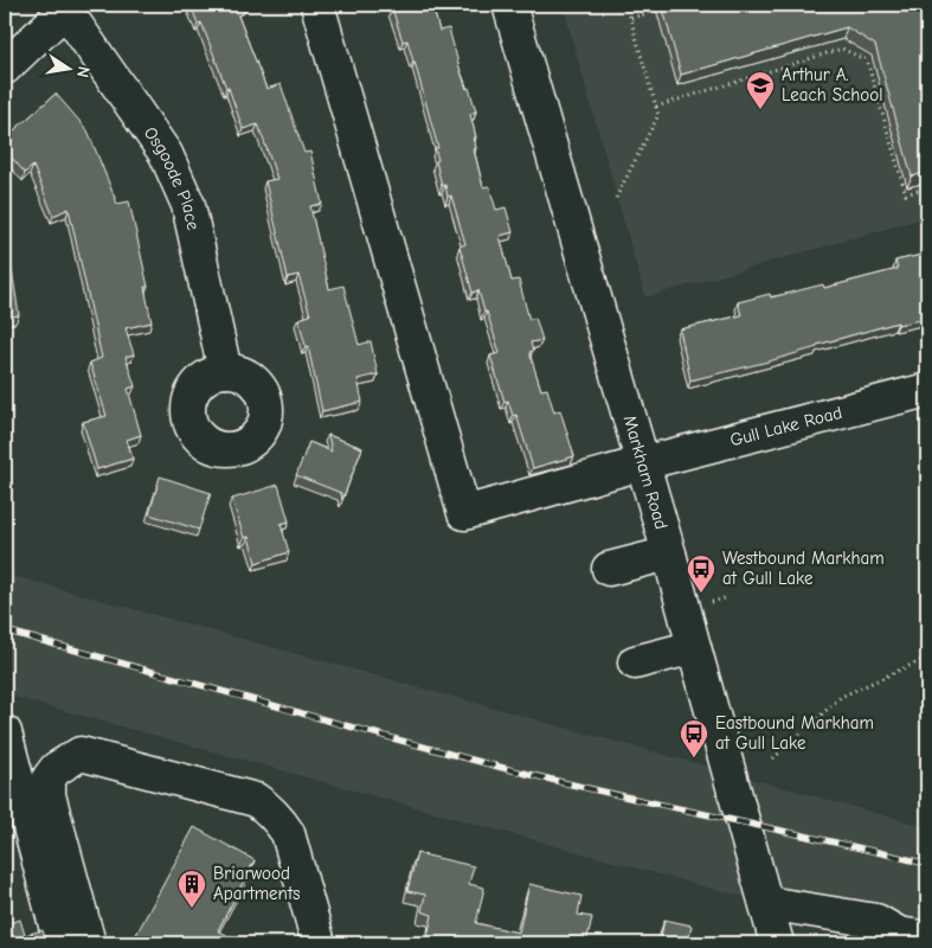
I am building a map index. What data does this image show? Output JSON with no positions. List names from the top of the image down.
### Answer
{
  "streets": {
    "street": ["Osgoode Place", "Gull Lake Road", "Markham Road"]
  },
  "crossings": [
    ["Gull Lake Road", "Markham Road"]
  ],
  "places": {
    "school or university": ["Arthur A. Leach School"],
    "bus stop": ["Westbound Markham at Gull Lake", "Eastbound Markham at Gull Lake"],
    "building": ["Briarwood Apartments"]
  },
  "north": "right"
}
